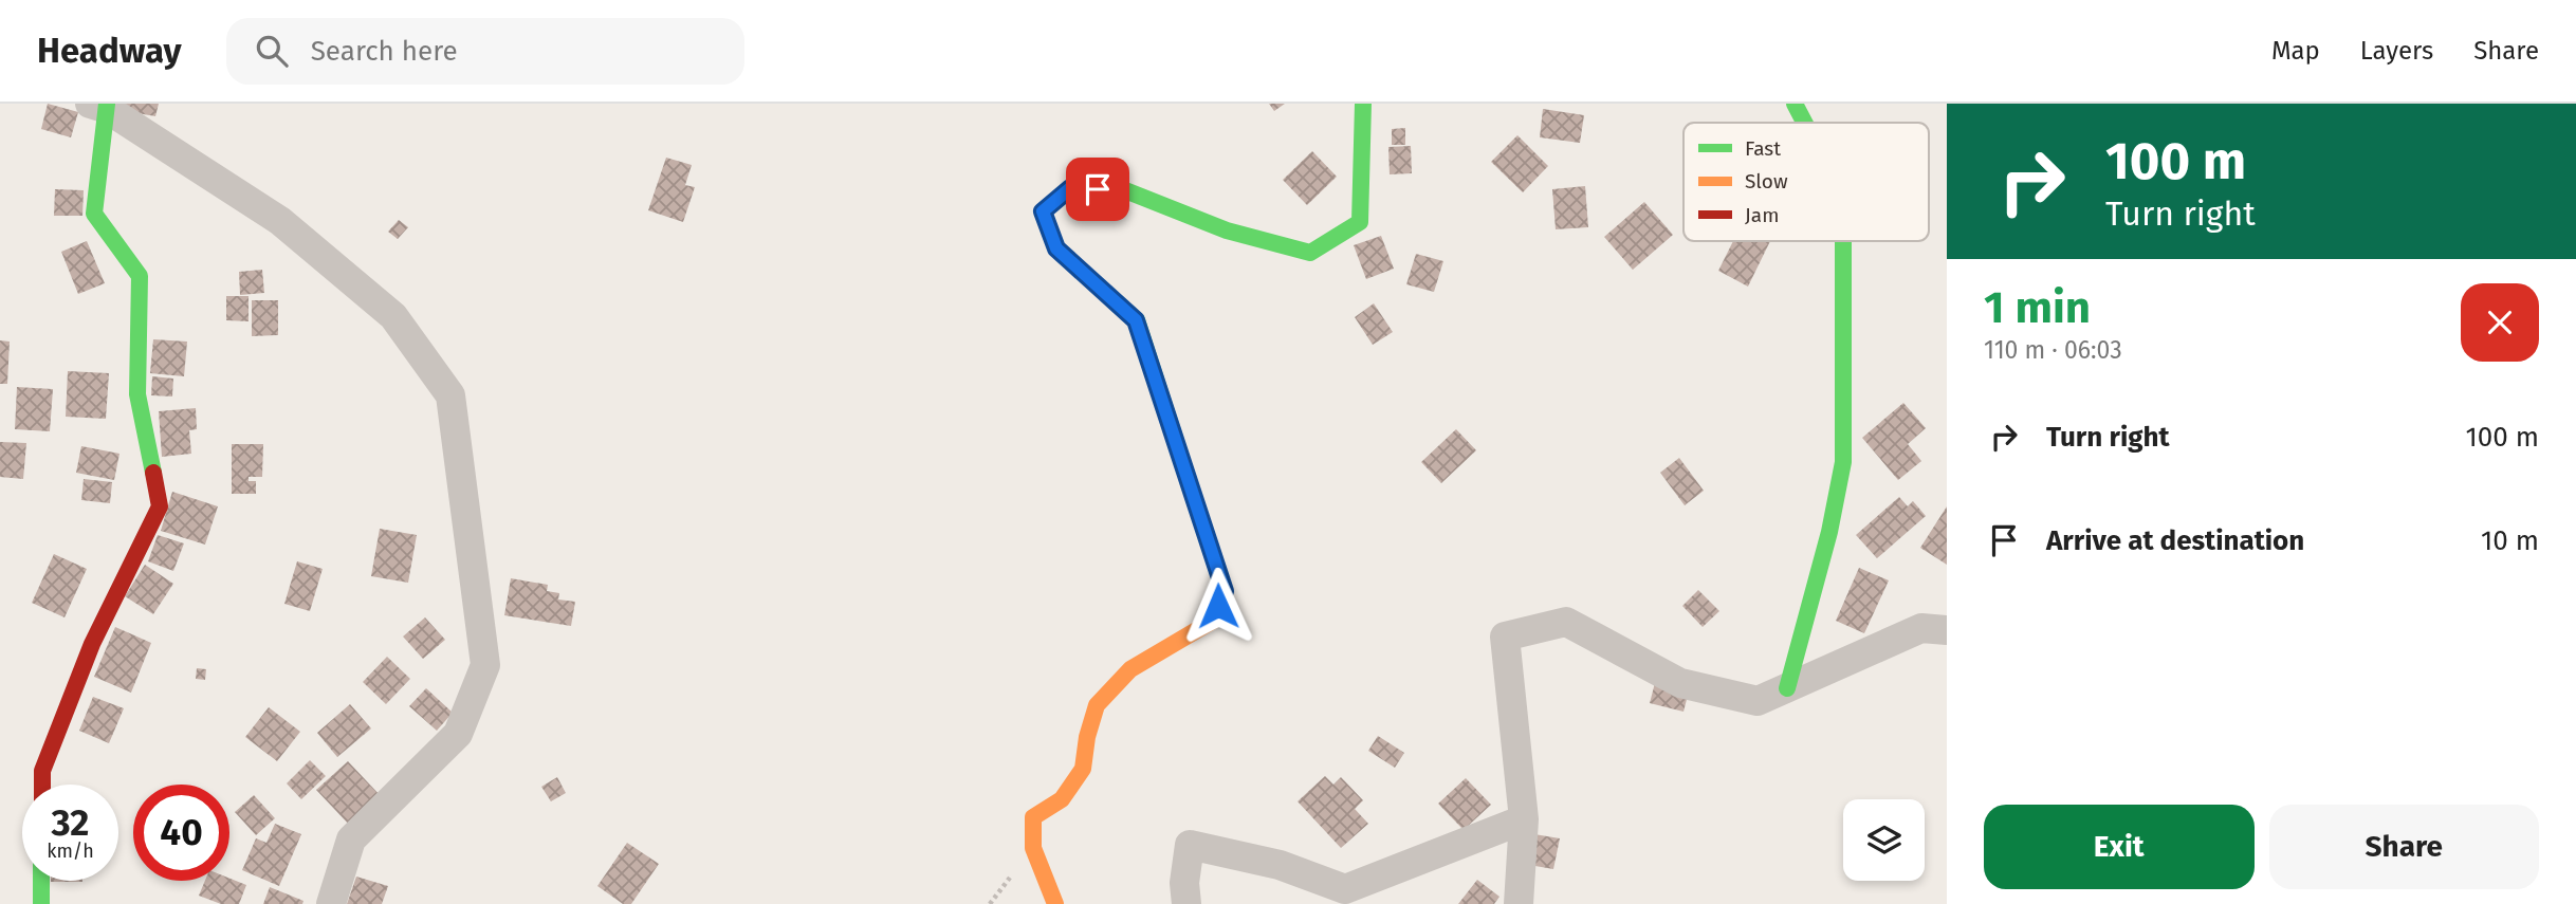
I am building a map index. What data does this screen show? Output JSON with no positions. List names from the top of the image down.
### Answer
{
  "legend": ["Fast", "Slow", "Jam"],
  "page": {
    "header": "Headway",
    "search": "Search here",
    "nav": ["Map", "Layers", "Share"],
    "turn": ["100 m", "Turn right"],
    "heading": ["1 min", "110 m · 06:03"],
    "list": [
      {
        "name": "Turn right",
        "value": "100 m"
      },
      {
        "name": "Arrive at destination",
        "value": "10 m"
      }
    ],
    "speed": "32 km/h",
    "limit": "40",
    "buttons": ["Exit", "Share"]
  }
}
